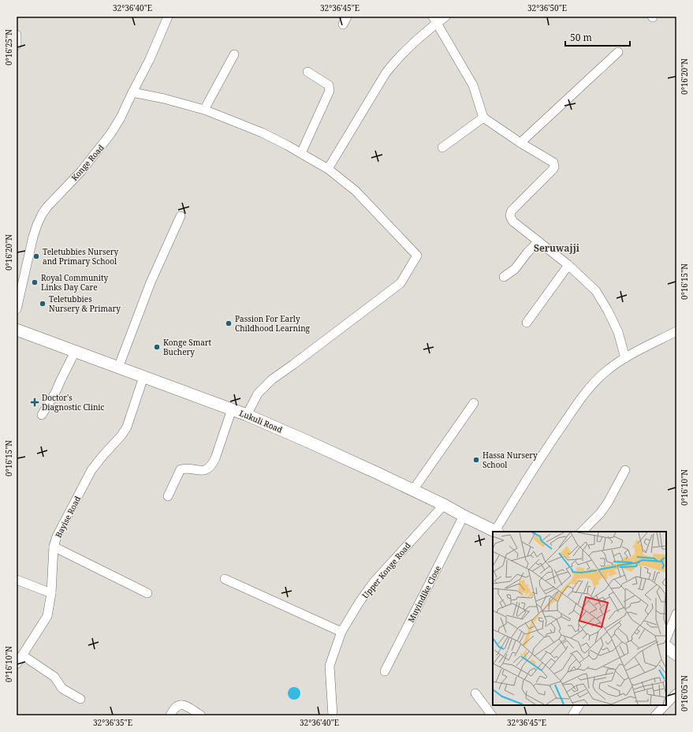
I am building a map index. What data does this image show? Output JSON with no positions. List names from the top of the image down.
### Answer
{
  "streets": {
    "street": [
      "Konge Road",
      "Lukuli Road",
      "Bayise Road",
      "Upper Konge Road",
      "Muyindike Close"
    ]
  },
  "crossings": [
    ["Lukuli Road", "Bayise Road"],
    ["Lukuli Road", "Upper Konge Road"],
    ["Lukuli Road", "Muyindike Close"]
  ],
  "districts": ["Seruwajji"],
  "places": {
    "other": [
      "Teletubbies Nursery and Primary School",
      "Royal Community Links Day Care",
      "Teletubbies Nursery & Primary",
      "Passion For Early Childhood Learning",
      "Konge Smart Buchery",
      "Hassa Nursery School"
    ],
    "health": ["Doctor's Diagnostic Clinic"]
  },
  "scale_bar": "50 m",
  "coordinates": [
    "32°36'40\"E",
    "32°36'45\"E",
    "32°36'50\"E",
    "0°16'25\"N",
    "0°16'20\"N",
    "0°16'15\"N",
    "0°16'10\"N",
    "0°16'05\"N",
    "32°36'35\"E"
  ]
}
